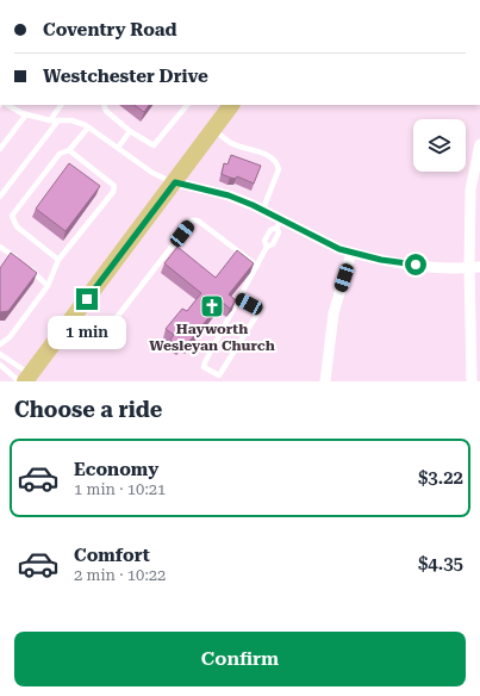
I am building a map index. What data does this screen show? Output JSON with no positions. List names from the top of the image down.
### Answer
{
  "places": {
    "church": ["Hayworth Wesleyan Church"]
  },
  "page": {
    "banner": ["Coventry Road", "Westchester Drive"],
    "bubble": "1 min",
    "heading": "Choose a ride",
    "list": [
      {
        "name": "Economy",
        "note": "1 min · 10:21",
        "value": "$3.22"
      },
      {
        "name": "Comfort",
        "note": "2 min · 10:22",
        "value": "$4.35"
      }
    ],
    "buttons": "Confirm"
  }
}
